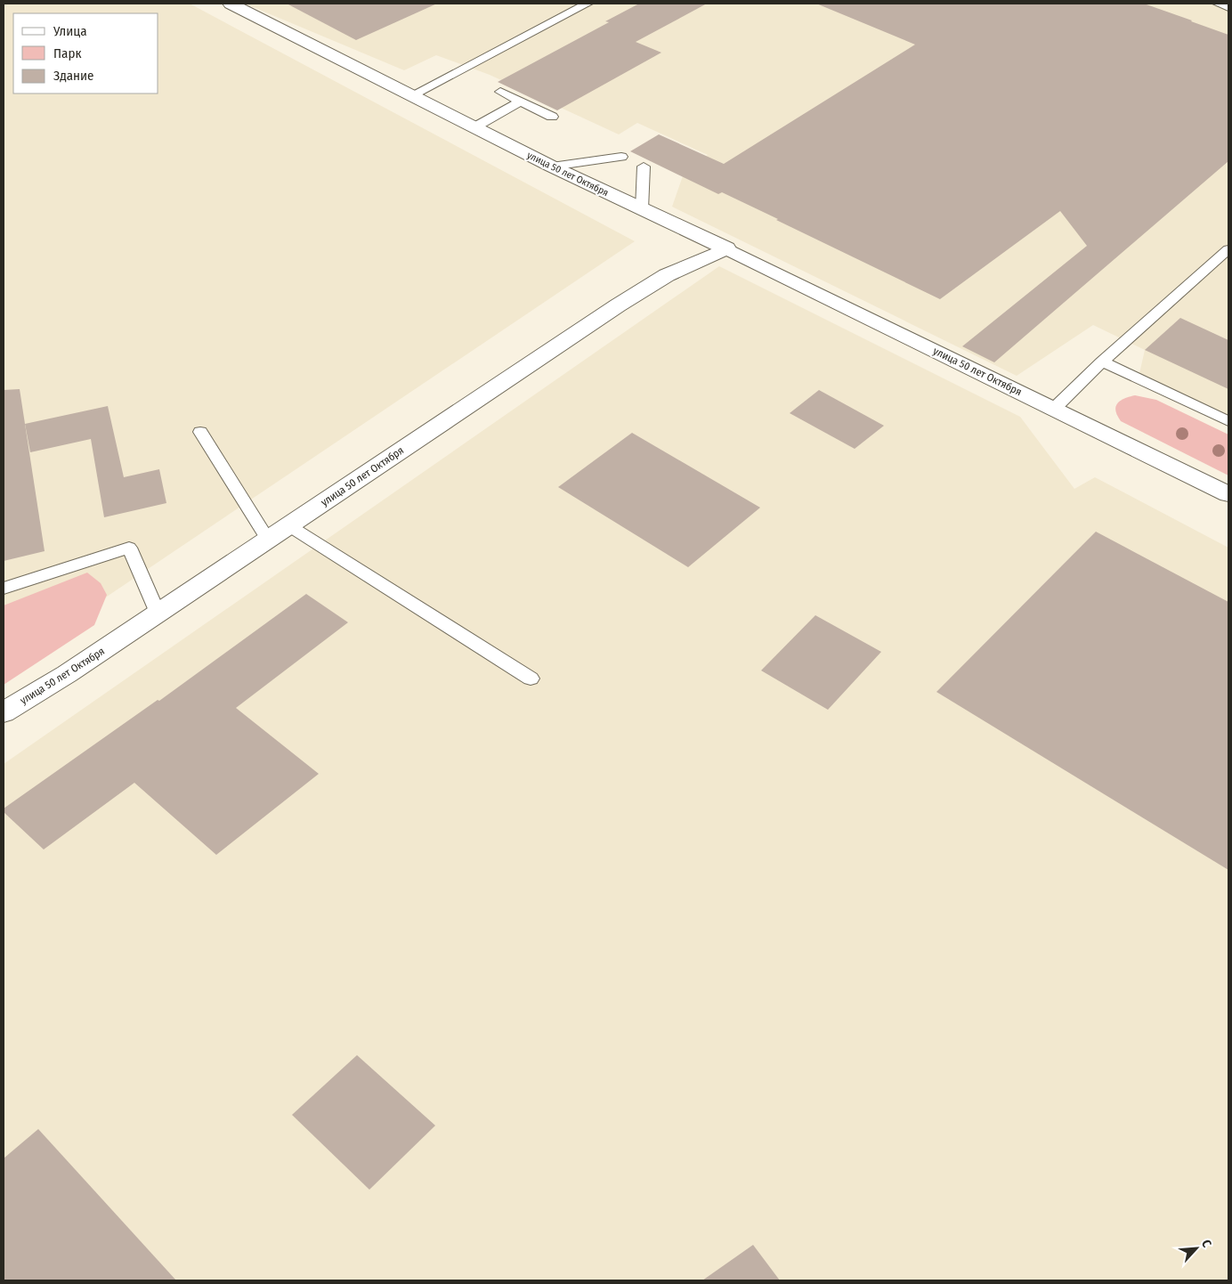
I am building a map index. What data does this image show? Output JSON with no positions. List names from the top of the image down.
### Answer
{
  "streets": {
    "street": ["улица 50 лет Октября"]
  },
  "legend": ["Улица", "Парк", "Здание"],
  "north": "top right"
}
